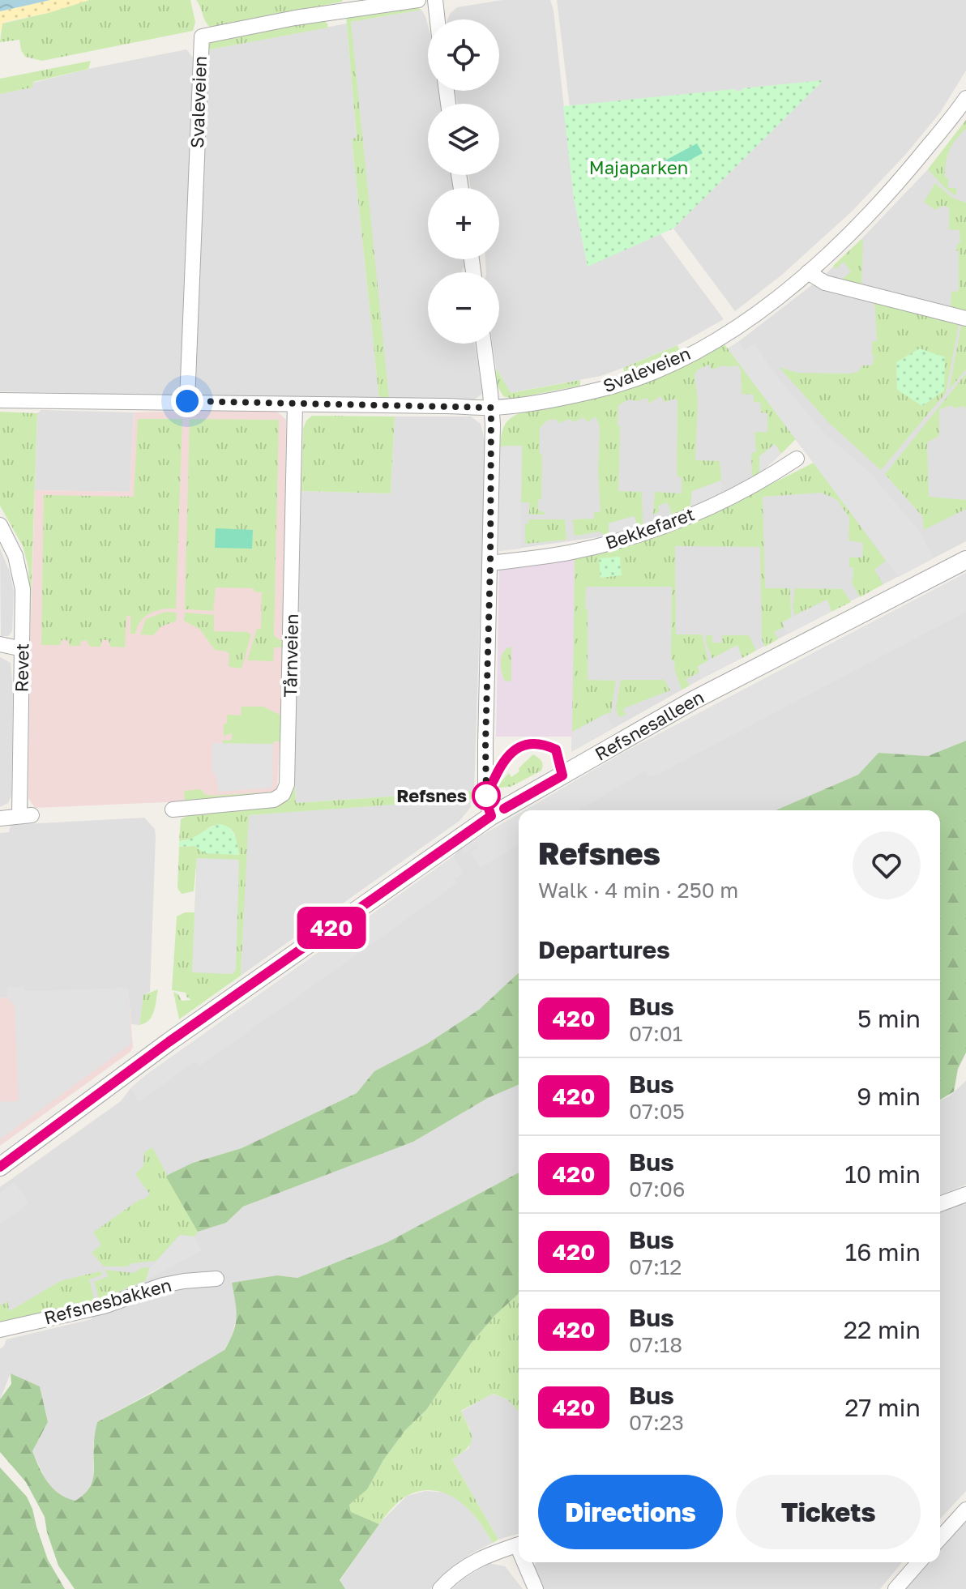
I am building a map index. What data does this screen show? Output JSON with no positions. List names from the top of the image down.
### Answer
{
  "streets": {
    "street": [
      "Svaleveien",
      "Bekkefaret",
      "Tårnveien",
      "Revet",
      "Refsnesalleen",
      "Refsnesbakken"
    ]
  },
  "crossings": [
    ["Svaleveien", "Tårnveien"]
  ],
  "parks": ["Majaparken"],
  "places": ["Refsnes"],
  "lines": ["bus line 420"],
  "page": {
    "on_map": "420",
    "map_buttons": ["+", "−"],
    "heading": [
      ["Refsnes", "Walk · 4 min · 250 m"],
      "Departures"
    ],
    "list": [
      {
        "mark": "420",
        "name": "Bus",
        "note": "07:01",
        "value": "5 min"
      },
      {
        "mark": "420",
        "name": "Bus",
        "note": "07:05",
        "value": "9 min"
      },
      {
        "mark": "420",
        "name": "Bus",
        "note": "07:06",
        "value": "10 min"
      },
      {
        "mark": "420",
        "name": "Bus",
        "note": "07:12",
        "value": "16 min"
      },
      {
        "mark": "420",
        "name": "Bus",
        "note": "07:18",
        "value": "22 min"
      },
      {
        "mark": "420",
        "name": "Bus",
        "note": "07:23",
        "value": "27 min"
      }
    ],
    "buttons": ["Directions", "Tickets"]
  }
}
